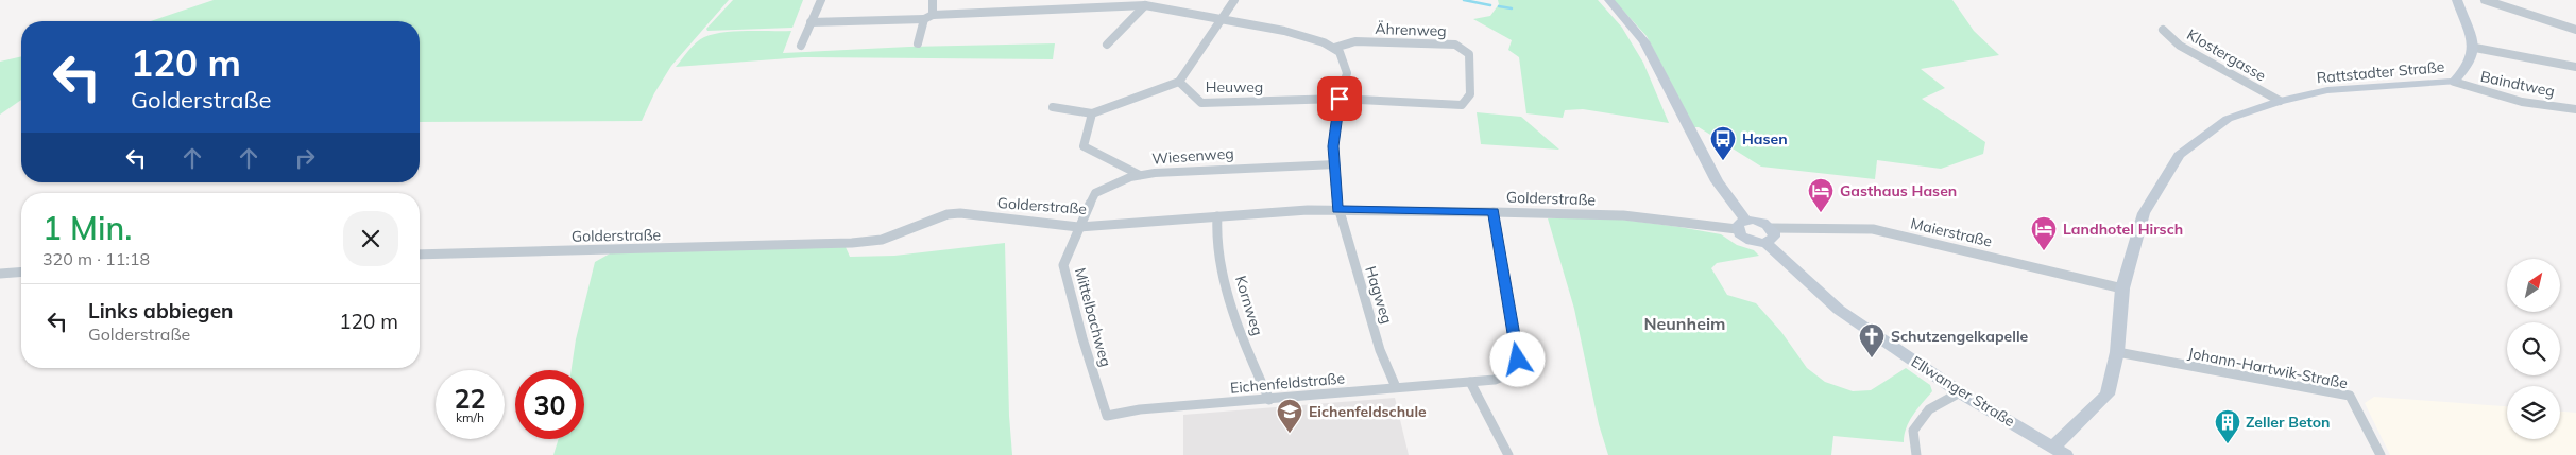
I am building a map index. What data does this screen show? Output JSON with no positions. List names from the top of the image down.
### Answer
{
  "streets": {
    "street": [
      "Ährenweg",
      "Klostergasse",
      "Rattstadter Straße",
      "Baindtweg",
      "Heuweg",
      "Wiesenweg",
      "Golderstraße",
      "Maierstraße",
      "Hagweg",
      "Kornweg",
      "Mittelbachweg",
      "Johann-Hartwik-Straße",
      "Eichenfeldstraße",
      "Ellwanger Straße"
    ]
  },
  "crossings": [
    ["Ährenweg", "Heuweg"],
    ["Ährenweg", "Hagweg"],
    ["Klostergasse", "Rattstadter Straße"],
    ["Rattstadter Straße", "Baindtweg"],
    ["Rattstadter Straße", "Maierstraße"],
    ["Rattstadter Straße", "Johann-Hartwik-Straße"],
    ["Rattstadter Straße", "Ellwanger Straße"],
    ["Heuweg", "Hagweg"],
    ["Wiesenweg", "Golderstraße"],
    ["Wiesenweg", "Hagweg"],
    ["Wiesenweg", "Mittelbachweg"],
    ["Golderstraße", "Hagweg"],
    ["Golderstraße", "Kornweg"],
    ["Golderstraße", "Mittelbachweg"],
    ["Golderstraße", "Ellwanger Straße"],
    ["Hagweg", "Eichenfeldstraße"],
    ["Kornweg", "Eichenfeldstraße"],
    ["Mittelbachweg", "Eichenfeldstraße"]
  ],
  "districts": ["Neunheim"],
  "places": {
    "bus stop": ["Hasen"],
    "hotel": ["Gasthaus Hasen", "Landhotel Hirsch"],
    "church": ["Schutzengelkapelle"],
    "school or university": ["Eichenfeldschule"],
    "building": ["Zeller Beton"]
  },
  "north": "top right",
  "page": {
    "turn": ["120 m", "Golderstraße"],
    "heading": ["1 Min.", "320 m · 11:18"],
    "list": [
      {
        "name": "Links abbiegen",
        "note": "Golderstraße",
        "value": "120 m"
      }
    ],
    "speed": "22 km/h",
    "limit": "30"
  }
}
